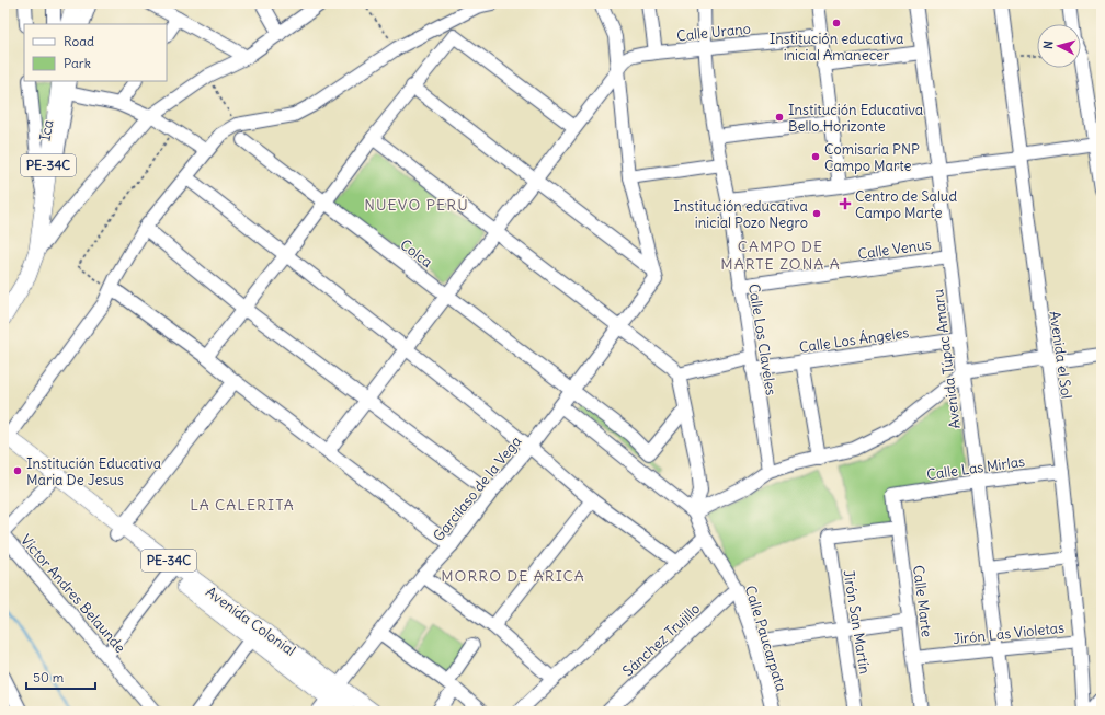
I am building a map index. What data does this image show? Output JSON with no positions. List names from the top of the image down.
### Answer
{
  "streets": {
    "main road": ["PE-34C", "Avenida Colonial"],
    "street": [
      "Calle Urano",
      "Calle Venus",
      "Colca",
      "Calle Los Claveles",
      "Calle Los Ángeles",
      "Avenida el Sol",
      "Avenida Túpac Amaru",
      "Calle Las Mirlas",
      "Garcilaso de la Vega",
      "Víctor Andres Belaunde",
      "Calle Marte",
      "Jirón San Martín",
      "Jirón Las Violetas",
      "Calle Paucarpata",
      "Sánchez Trujillo"
    ]
  },
  "crossings": [
    ["Calle Urano", "Colca"],
    ["Calle Urano", "Calle Los Claveles"],
    ["Calle Venus", "Calle Los Claveles"],
    ["Calle Venus", "Avenida Túpac Amaru"],
    ["Colca", "Garcilaso de la Vega"],
    ["Calle Los Claveles", "Calle Los Ángeles"],
    ["Calle Los Ángeles", "Avenida Túpac Amaru"],
    ["Avenida el Sol", "Calle Las Mirlas"],
    ["Avenida el Sol", "Jirón Las Violetas"],
    ["Avenida Túpac Amaru", "Calle Las Mirlas"],
    ["Avenida Túpac Amaru", "Jirón Las Violetas"],
    ["Calle Las Mirlas", "Calle Marte"],
    ["Garcilaso de la Vega", "Avenida Colonial"],
    ["Calle Marte", "Jirón San Martín"],
    ["Calle Marte", "Jirón Las Violetas"],
    ["Calle Paucarpata", "Sánchez Trujillo"]
  ],
  "districts": [
    "NUEVO PERÚ",
    "CAMPO DE MARTE ZONA A",
    "LA CALERITA",
    "MORRO DE ARICA"
  ],
  "places": {
    "other": [
      "Institución educativa inicial Amanecer",
      "Institución Educativa Bello Horizonte",
      "Comisaría PNP Campo Marte",
      "Institución educativa inicial Pozo Negro",
      "Institución Educativa Maria De Jesus"
    ],
    "health": ["Centro de Salud Campo Marte"]
  },
  "legend": ["Road", "Park"],
  "scale_bar": "50 m",
  "north": "left"
}
